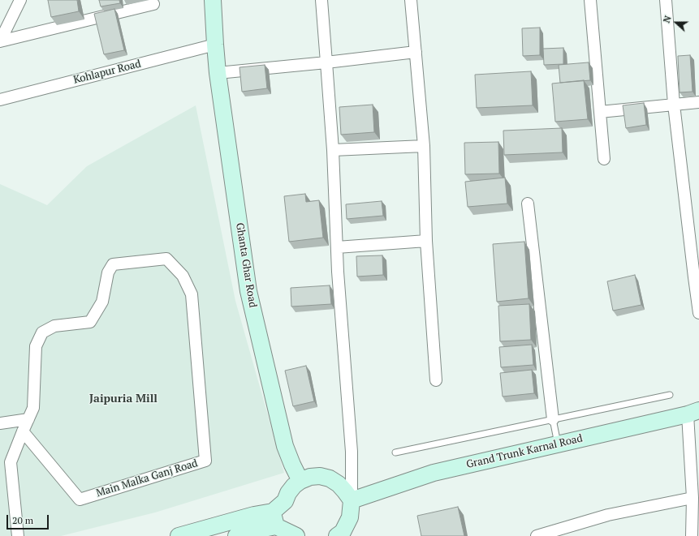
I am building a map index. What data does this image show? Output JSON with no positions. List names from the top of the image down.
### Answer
{
  "streets": {
    "main road": ["Ghanta Ghar Road", "Grand Trunk Karnal Road"],
    "street": ["Kohlapur Road", "Main Malka Ganj Road"]
  },
  "crossings": [
    ["Kohlapur Road", "Ghanta Ghar Road"]
  ],
  "districts": ["Jaipuria Mill"],
  "scale_bar": "20 m",
  "north": "left"
}
